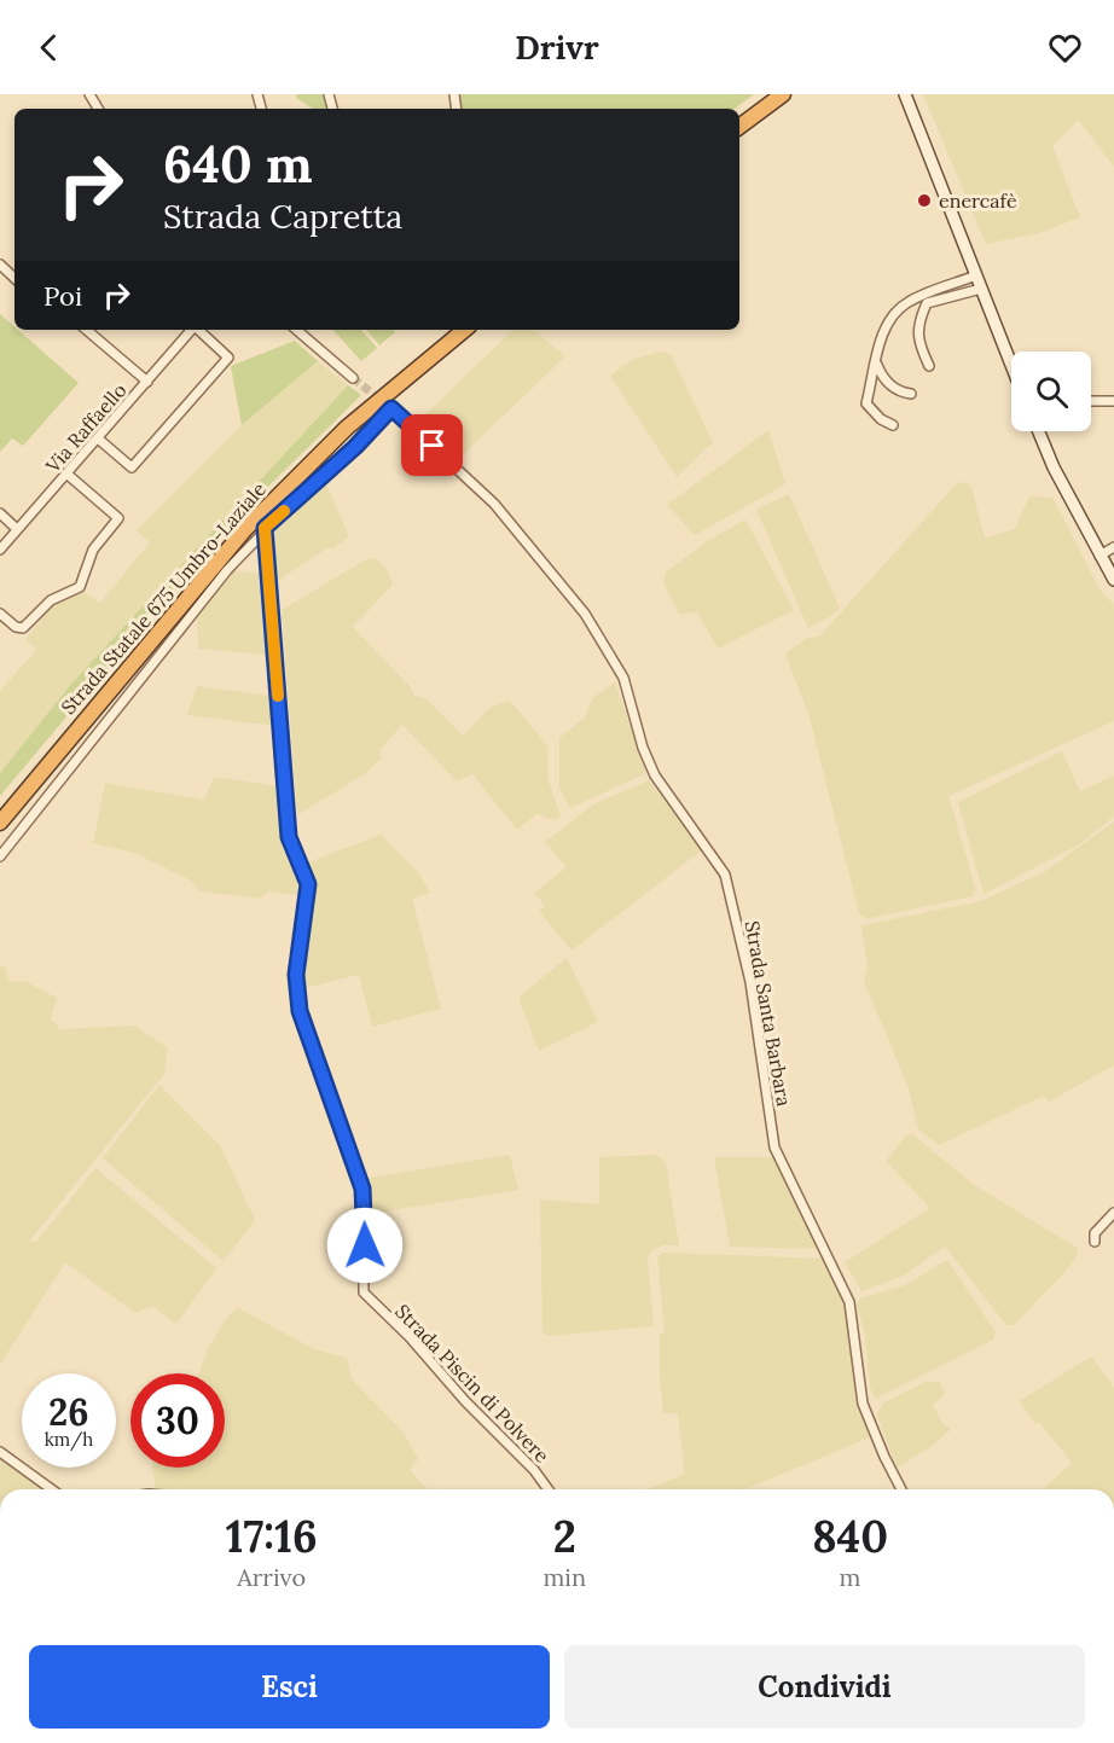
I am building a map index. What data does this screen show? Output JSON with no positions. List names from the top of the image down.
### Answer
{
  "streets": {
    "highway": ["Strada Statale 675 Umbro-Laziale"],
    "street": ["Via Raffaello", "Strada Santa Barbara", "Strada Piscin di Polvere"]
  },
  "crossings": [
    ["Strada Santa Barbara", "Strada Piscin di Polvere"]
  ],
  "places": ["enercafè"],
  "page": {
    "header": "Drivr",
    "turn": ["640 m", "Strada Capretta"],
    "then": "Poi",
    "speed": "26 km/h",
    "limit": "30",
    "eta": [
      "17:16",
      "Arrivo",
      "2",
      "min",
      "840",
      "m"
    ],
    "buttons": ["Esci", "Condividi"]
  }
}
